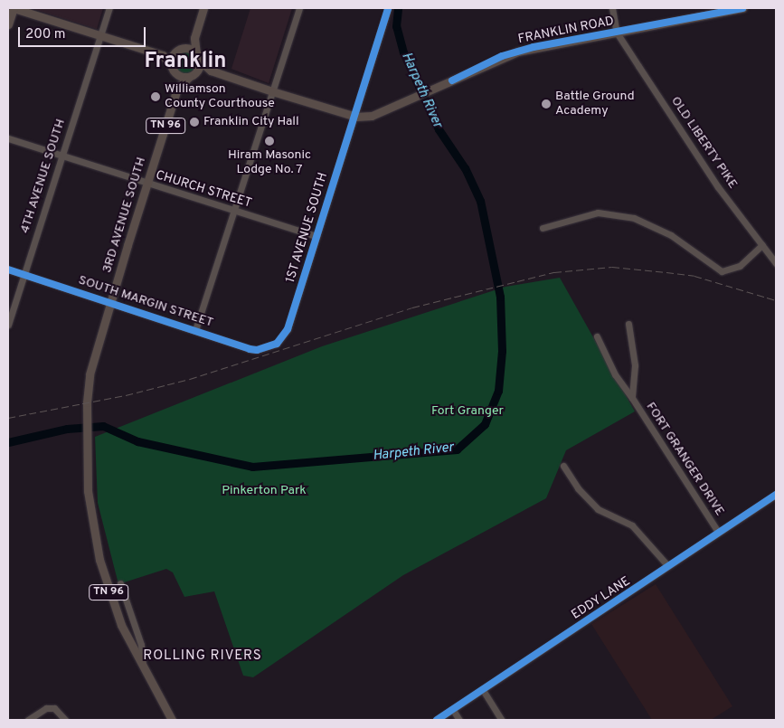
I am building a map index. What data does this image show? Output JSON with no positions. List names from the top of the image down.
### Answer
{
  "streets": {
    "main road": ["FRANKLIN ROAD", "TN 96", "3RD AVENUE SOUTH"],
    "street": [
      "OLD LIBERTY PIKE",
      "4TH AVENUE SOUTH",
      "CHURCH STREET",
      "1ST AVENUE SOUTH",
      "SOUTH MARGIN STREET",
      "FORT GRANGER DRIVE",
      "EDDY LANE"
    ]
  },
  "crossings": [
    ["FRANKLIN ROAD", "OLD LIBERTY PIKE"],
    ["FRANKLIN ROAD", "1ST AVENUE SOUTH"],
    ["TN 96", "3RD AVENUE SOUTH"],
    ["4TH AVENUE SOUTH", "CHURCH STREET"],
    ["4TH AVENUE SOUTH", "SOUTH MARGIN STREET"],
    ["CHURCH STREET", "3RD AVENUE SOUTH"],
    ["CHURCH STREET", "1ST AVENUE SOUTH"],
    ["3RD AVENUE SOUTH", "SOUTH MARGIN STREET"],
    ["1ST AVENUE SOUTH", "SOUTH MARGIN STREET"],
    ["FORT GRANGER DRIVE", "EDDY LANE"]
  ],
  "districts": ["Franklin", "ROLLING RIVERS"],
  "water": ["Harpeth River"],
  "parks": ["Fort Granger", "Pinkerton Park"],
  "places": [
    "Williamson County Courthouse",
    "Battle Ground Academy",
    "Franklin City Hall",
    "Hiram Masonic Lodge No. 7"
  ],
  "scale_bar": "200 m"
}
